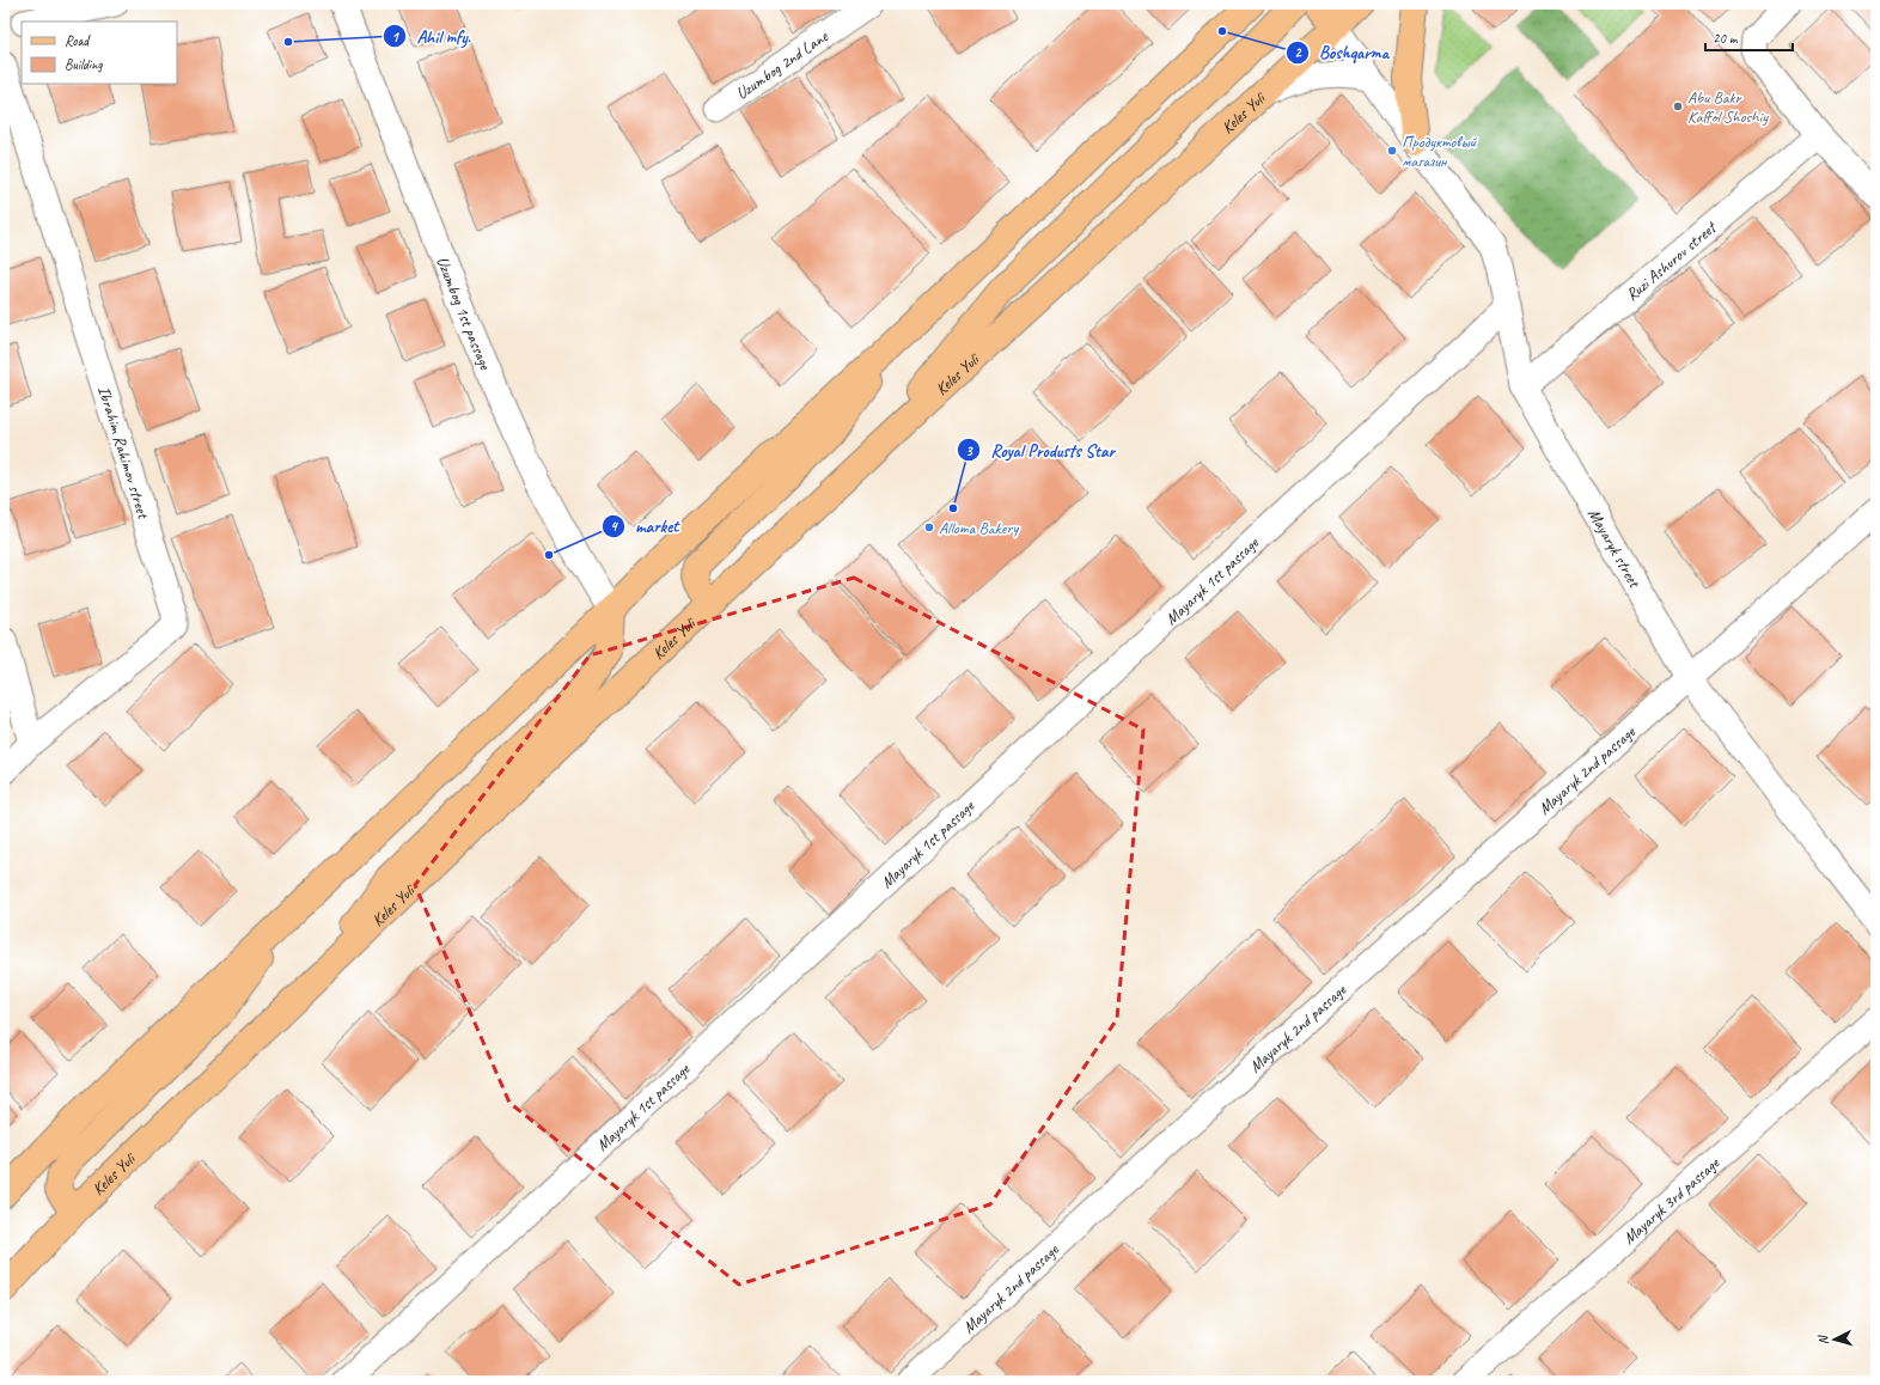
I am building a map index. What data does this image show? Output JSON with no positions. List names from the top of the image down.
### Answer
{
  "streets": {
    "main road": ["Keles Yuli"],
    "street": [
      "Uzumbog 2nd Lane",
      "Ruzi Ashurov street",
      "Uzumbog 1st passage",
      "Ibrahim Rahimov street",
      "Mayaryk street",
      "Mayaryk 1st passage",
      "Mayaryk 2nd passage",
      "Mayaryk 3rd passage"
    ]
  },
  "crossings": [
    ["Ruzi Ashurov street", "Mayaryk street"],
    ["Mayaryk street", "Mayaryk 1st passage"],
    ["Mayaryk street", "Mayaryk 2nd passage"]
  ],
  "places": [
    "Boshqarma",
    "Ahil mfy.",
    "Abu Bakr Kaffol Shoshiy",
    "Продуктовый магазин",
    "Royal Produsts Star",
    "Alloma Bakery",
    "market"
  ],
  "legend": ["Road", "Building"],
  "scale_bar": "20 m",
  "north": "left"
}
